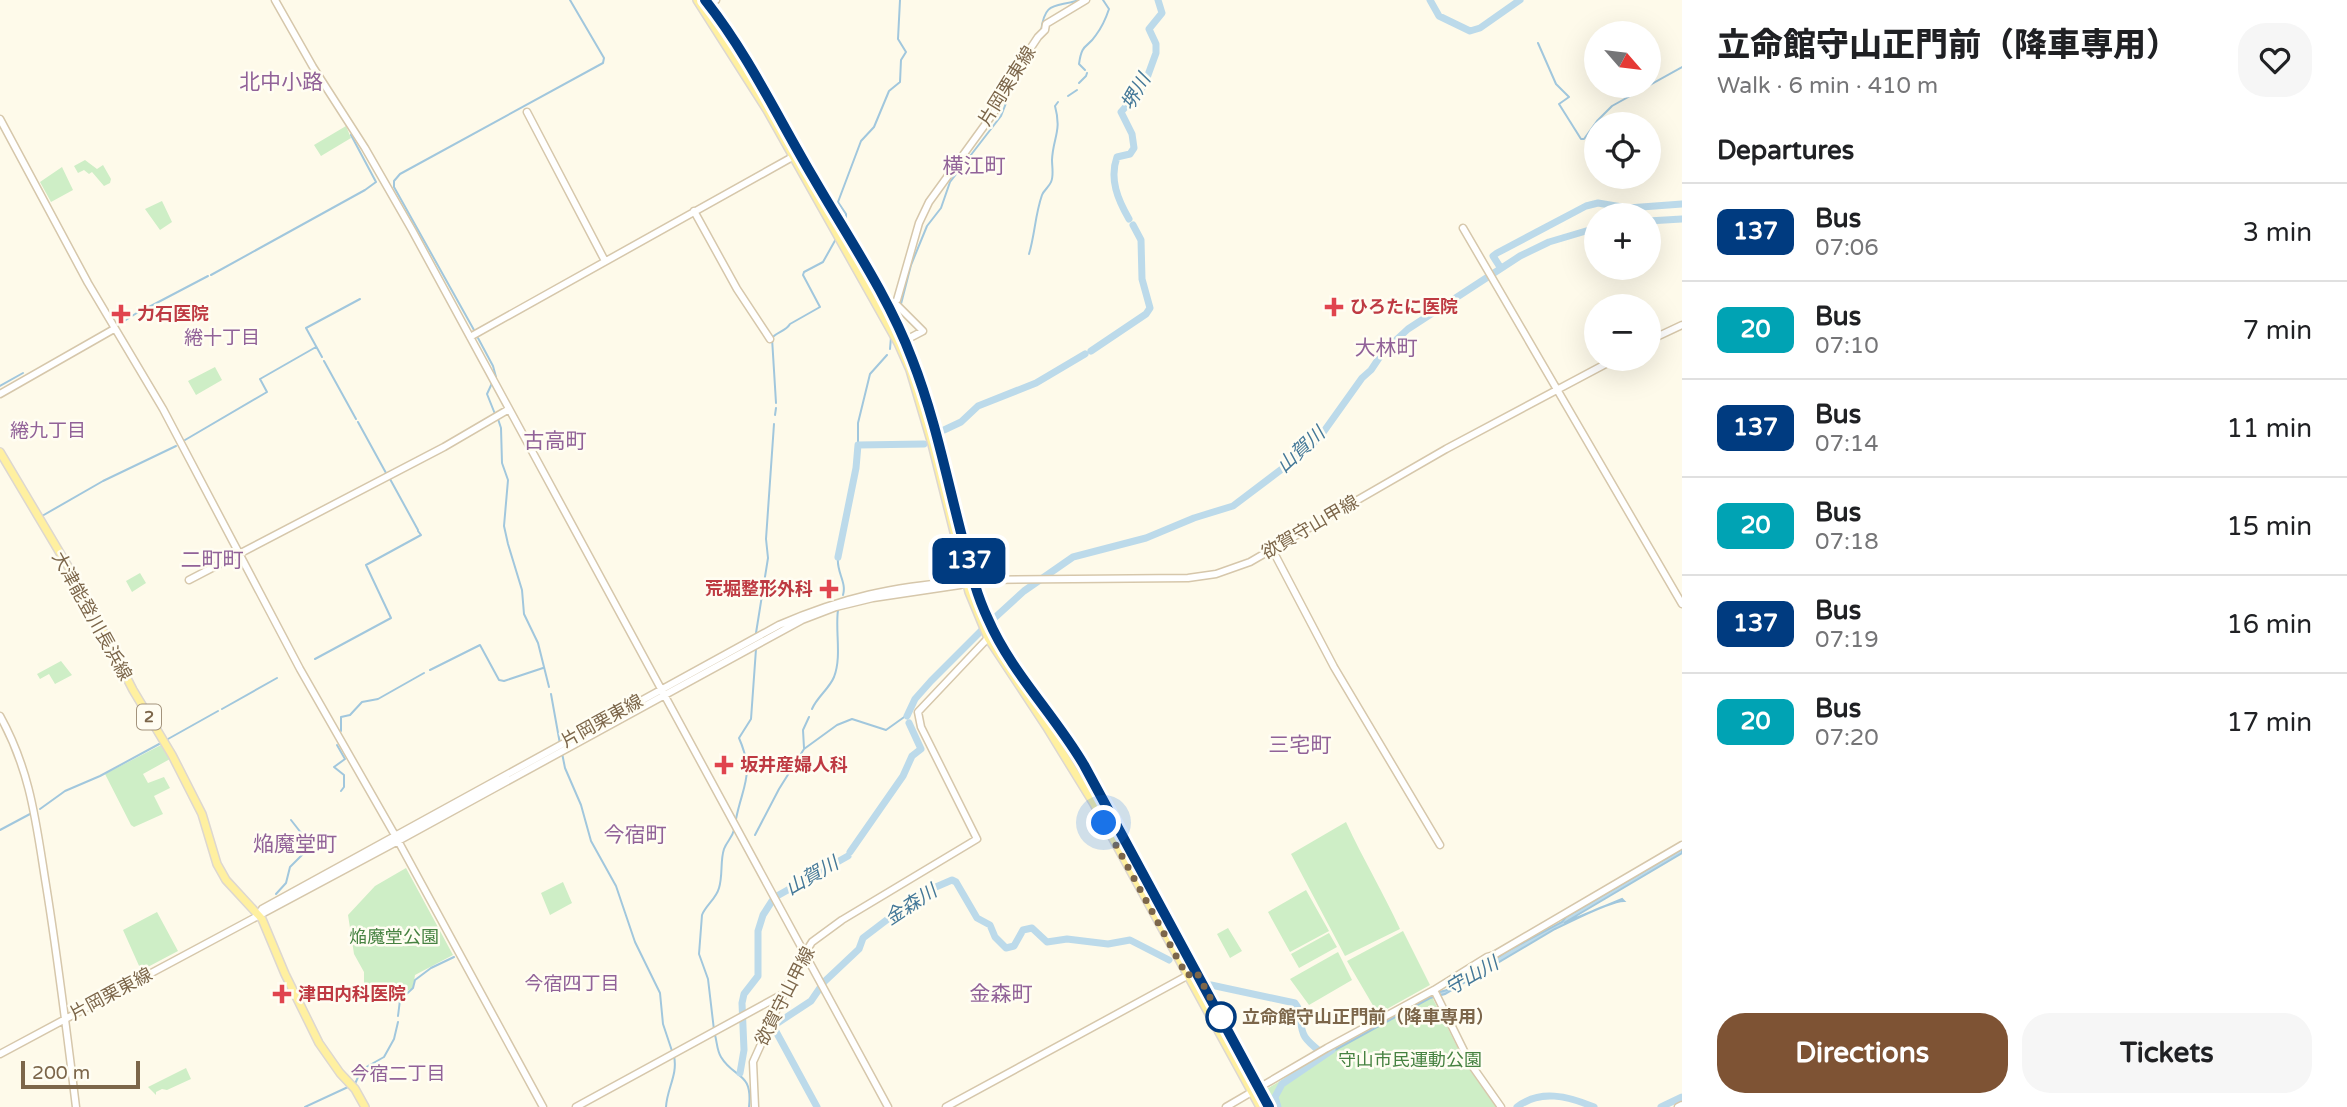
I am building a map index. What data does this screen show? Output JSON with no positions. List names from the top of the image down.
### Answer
{
  "streets": {
    "main road": ["大津能登川長浜線", "2"],
    "street": ["片岡栗東線", "欲賀守山甲線"]
  },
  "crossings": [
    ["片岡栗東線", "欲賀守山甲線"],
    ["片岡栗東線", "大津能登川長浜線"]
  ],
  "districts": [
    "北中小路",
    "横江町",
    "綣十丁目",
    "大林町",
    "綣九丁目",
    "古高町",
    "二町町",
    "三宅町",
    "今宿町",
    "焔魔堂町",
    "今宿四丁目",
    "金森町",
    "今宿二丁目"
  ],
  "water": [
    "堺川",
    "山賀川",
    "金森川",
    "守山川"
  ],
  "parks": ["焔魔堂公園", "守山市民運動公園"],
  "places": {
    "health": [
      "ひろたに医院",
      "力石医院",
      "荒堀整形外科",
      "坂井産婦人科",
      "津田内科医院"
    ],
    "other": ["立命館守山正門前（降車専用）"]
  },
  "lines": ["bus line 137"],
  "scale_bar": "200 m",
  "north": "bottom right",
  "page": {
    "on_map": "137",
    "heading": [
      ["立命館守山正門前（降車専用）", "Walk · 6 min · 410 m"],
      "Departures"
    ],
    "map_buttons": ["+", "−"],
    "list": [
      {
        "mark": "137",
        "name": "Bus",
        "note": "07:06",
        "value": "3 min"
      },
      {
        "mark": "20",
        "name": "Bus",
        "note": "07:10",
        "value": "7 min"
      },
      {
        "mark": "137",
        "name": "Bus",
        "note": "07:14",
        "value": "11 min"
      },
      {
        "mark": "20",
        "name": "Bus",
        "note": "07:18",
        "value": "15 min"
      },
      {
        "mark": "137",
        "name": "Bus",
        "note": "07:19",
        "value": "16 min"
      },
      {
        "mark": "20",
        "name": "Bus",
        "note": "07:20",
        "value": "17 min"
      }
    ],
    "buttons": ["Directions", "Tickets"],
    "scale": "200 m"
  }
}
